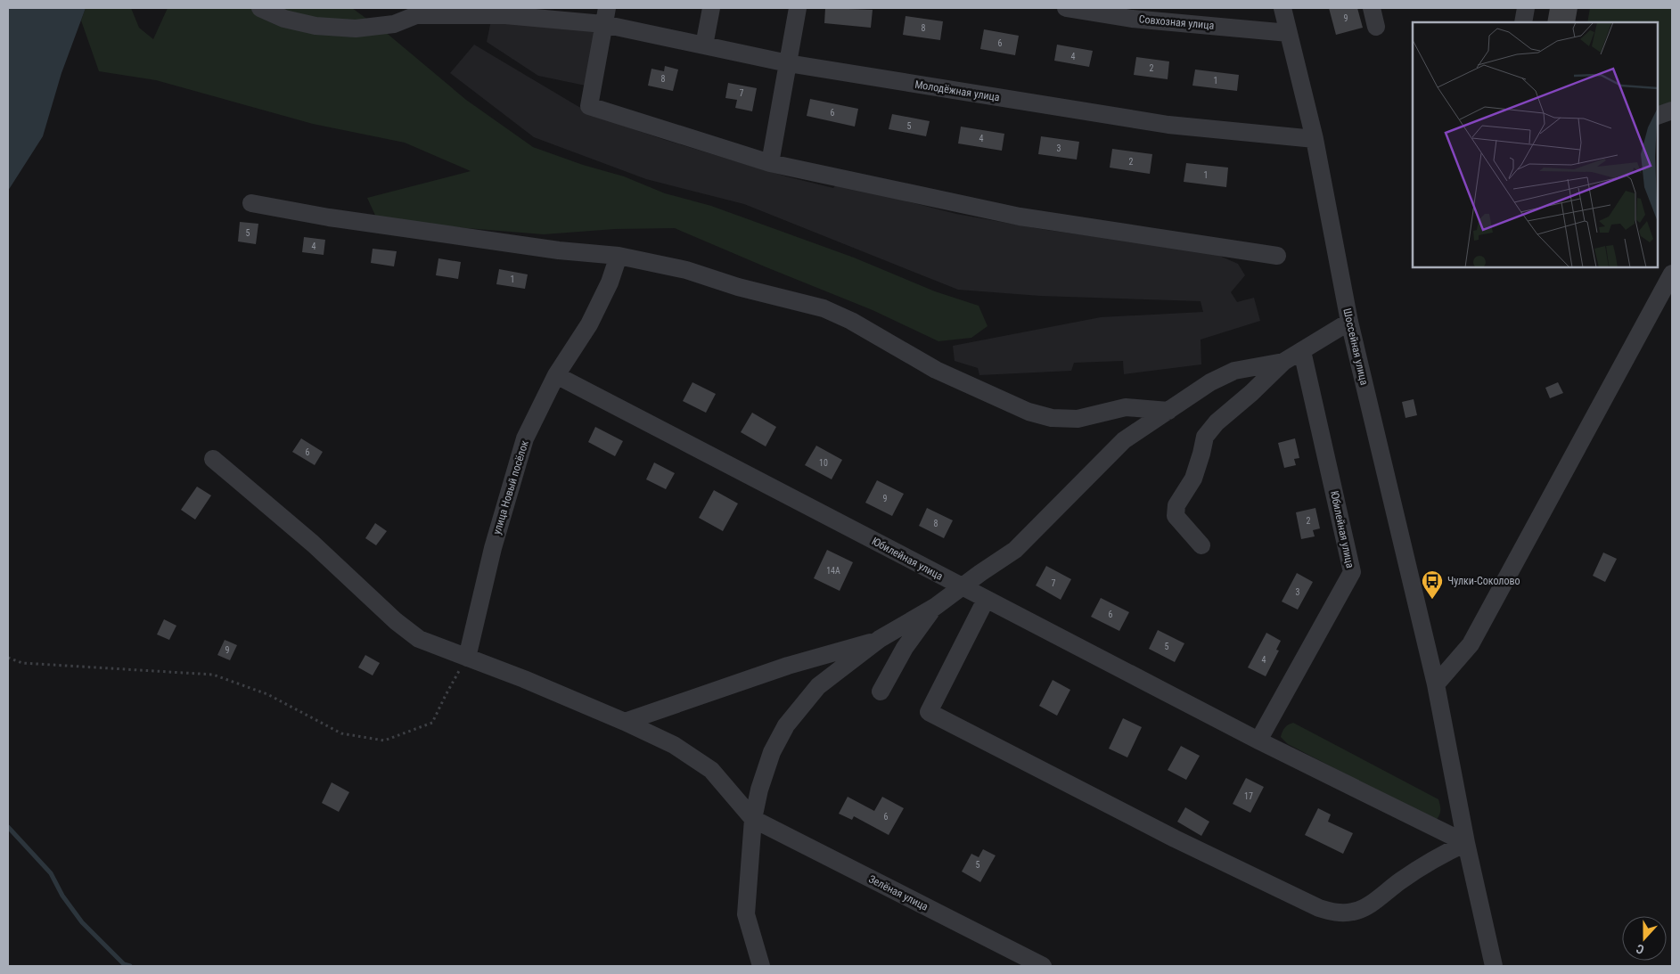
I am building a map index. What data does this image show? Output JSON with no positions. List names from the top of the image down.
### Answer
{
  "streets": {
    "street": [
      "Совхозная улица",
      "Молодёжная улица",
      "Шоссейная улица",
      "улица Новый посёлок",
      "Юбилейная улица",
      "Зелёная улица"
    ]
  },
  "crossings": [
    ["Совхозная улица", "Шоссейная улица"],
    ["Молодёжная улица", "Шоссейная улица"],
    ["Шоссейная улица", "Юбилейная улица"],
    ["улица Новый посёлок", "Юбилейная улица"]
  ],
  "places": {
    "bus stop": ["Чулки-Соколово"]
  },
  "house_numbers": [
    "9",
    "8",
    "6",
    "4",
    "2",
    "8",
    "1",
    "7",
    "6",
    "5",
    "4",
    "3",
    "2",
    "1",
    "5",
    "4",
    "1",
    "6",
    "10",
    "9",
    "2",
    "8",
    "14А",
    "7",
    "3",
    "6",
    "5",
    "9",
    "4",
    "17",
    "6",
    "5"
  ],
  "north": "bottom"
}
